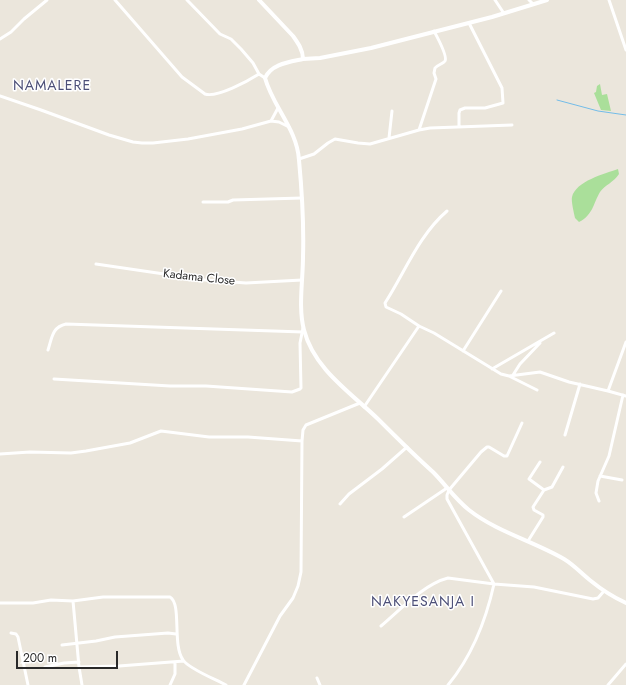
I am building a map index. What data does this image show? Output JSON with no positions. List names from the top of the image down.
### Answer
{
  "streets": {
    "street": ["Kadama Close"]
  },
  "districts": ["NAMALERE", "NAKYESANJA I"],
  "scale_bar": "200 m"
}
